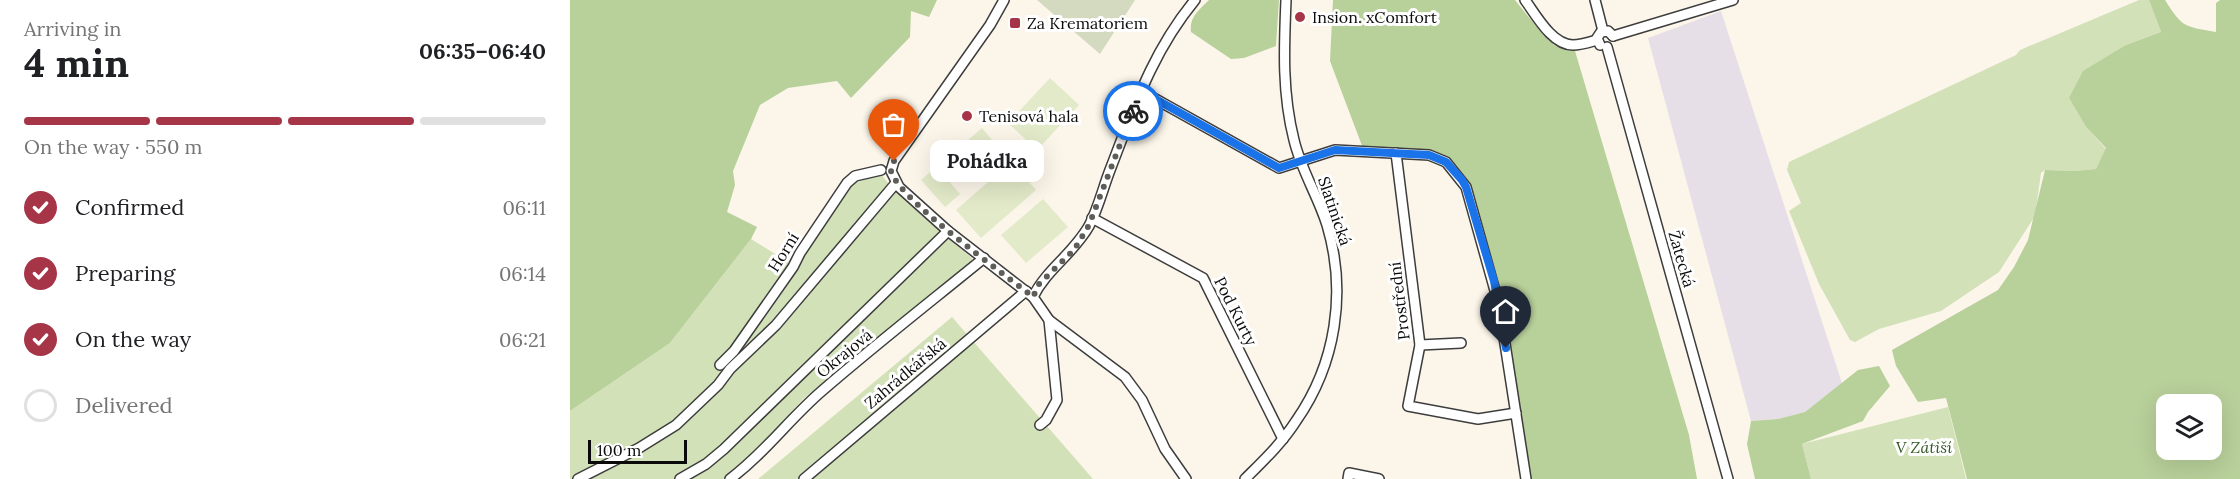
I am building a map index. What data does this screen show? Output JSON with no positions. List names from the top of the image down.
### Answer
{
  "streets": {
    "street": [
      "Slatinická",
      "Horní",
      "Žatecká",
      "Prostřední",
      "Pod Kurty",
      "Okrajová",
      "Zahrádkářská"
    ]
  },
  "crossings": [
    ["Slatinická", "Pod Kurty"],
    ["Pod Kurty", "Zahrádkářská"]
  ],
  "parks": ["V Zátiší"],
  "places": {
    "other": ["Insion. xComfort", "Tenisová hala", "Pohádka"],
    "transit": ["Za Krematoriem"]
  },
  "scale_bar": "100 m",
  "page": {
    "heading": ["4 min", "Arriving in", "06:35–06:40"],
    "bar": "On the way · 550 m",
    "bubble": "Pohádka",
    "list": [
      ["Confirmed", "06:11"],
      ["Preparing", "06:14"],
      ["On the way", "06:21"],
      "Delivered"
    ],
    "scale": "100 m"
  }
}
